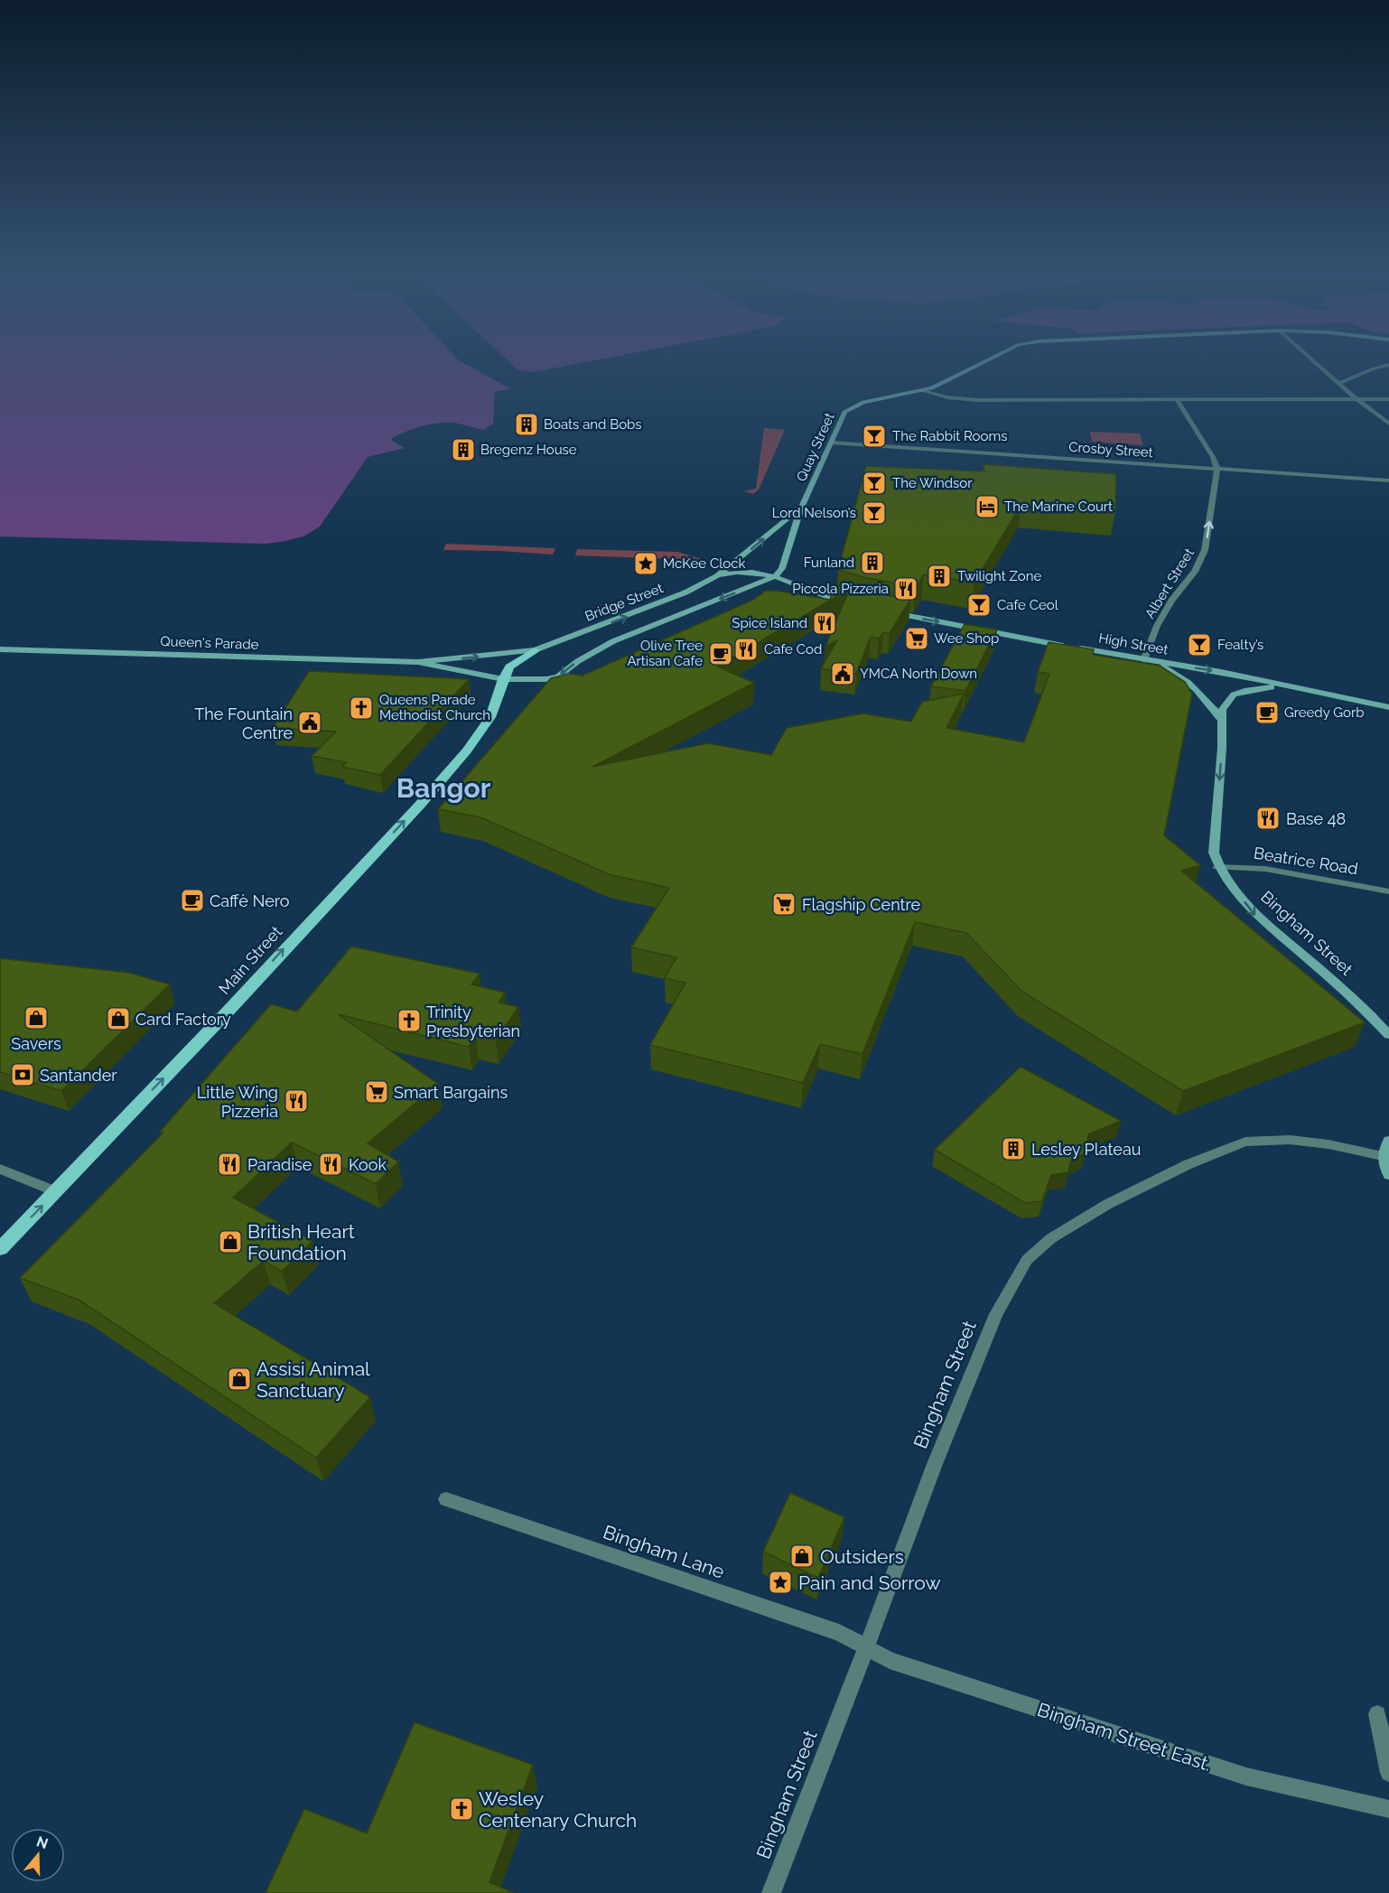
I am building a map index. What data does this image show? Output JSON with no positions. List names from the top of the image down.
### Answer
{
  "streets": {
    "main road": ["Main Street"],
    "street": [
      "Quay Street",
      "Crosby Street",
      "Albert Street",
      "Bridge Street",
      "Queen's Parade",
      "High Street",
      "Beatrice Road",
      "Bingham Street",
      "Bingham Lane",
      "Bingham Street East."
    ]
  },
  "crossings": [
    ["Quay Street", "Crosby Street"],
    ["Quay Street", "Bridge Street"],
    ["Crosby Street", "Albert Street"],
    ["Albert Street", "High Street"],
    ["Bridge Street", "Queen's Parade"],
    ["Bridge Street", "Main Street"],
    ["Beatrice Road", "Bingham Street"],
    ["Bingham Street", "Bingham Lane"],
    ["Bingham Street", "Bingham Street East."],
    ["Bingham Lane", "Bingham Street East."]
  ],
  "one_way": ["Albert Street", "High Street", "Main Street"],
  "districts": ["Bangor"],
  "places": {
    "building": [
      "Boats and Bobs",
      "Bregenz House",
      "Funland",
      "Twilight Zone",
      "Lesley Plateau"
    ],
    "bar": [
      "The Rabbit Rooms",
      "The Windsor",
      "Lord Nelson’s",
      "Cafe Ceol",
      "Fealty’s"
    ],
    "hotel": ["The Marine Court"],
    "place": ["McKee Clock", "Pain and Sorrow"],
    "restaurant": [
      "Piccola Pizzeria",
      "Spice Island",
      "Cafe Cod",
      "Base 48",
      "Little Wing Pizzeria",
      "Paradise",
      "Kook"
    ],
    "supermarket": ["Wee Shop", "Flagship Centre", "Smart Bargains"],
    "cafe": ["Olive Tree Artisan Cafe", "Greedy Gorb", "Caffè Nero"],
    "public building": ["YMCA North Down", "The Fountain Centre"],
    "church": ["Queens Parade Methodist Church", "Trinity Presbyterian", "Wesley Centenary Church"],
    "shop": [
      "Savers",
      "Card Factory",
      "British Heart Foundation",
      "Assisi Animal Sanctuary",
      "Outsiders"
    ],
    "bank": ["Santander"]
  },
  "north": "top"
}
